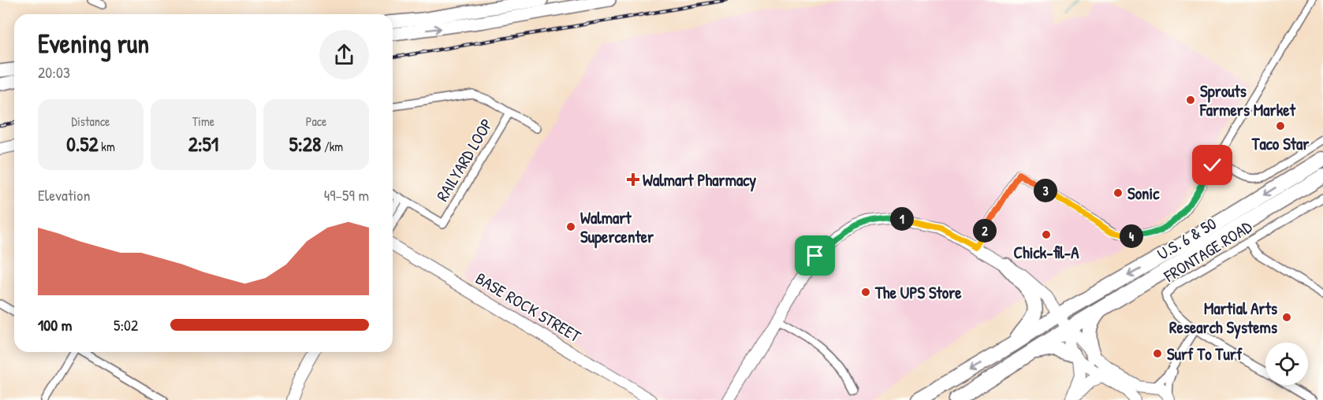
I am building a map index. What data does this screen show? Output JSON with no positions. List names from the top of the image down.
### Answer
{
  "streets": {
    "highway": ["U.S. 6 & 50"],
    "street": ["RAILYARD LOOP", "FRONTAGE ROAD", "BASE ROCK STREET"]
  },
  "places": {
    "other": [
      "Sprouts Farmers Market",
      "Taco Star",
      "Sonic",
      "Walmart Supercenter",
      "Chick-fil-A",
      "The UPS Store",
      "Martial Arts Research Systems",
      "Surf To Turf"
    ],
    "health": ["Walmart Pharmacy"]
  },
  "page": {
    "heading": ["Evening run", "20:03"],
    "stats": [
      ["Distance", "0.52 km"],
      ["Time", "2:51"],
      ["Pace", "5:28 /km"]
    ],
    "chart": ["Elevation", "49–59 m"],
    "pins": [
      "3",
      "1",
      "2",
      "4"
    ],
    "list": [
      {
        "name": "100 m",
        "note": "5:02"
      }
    ]
  }
}
